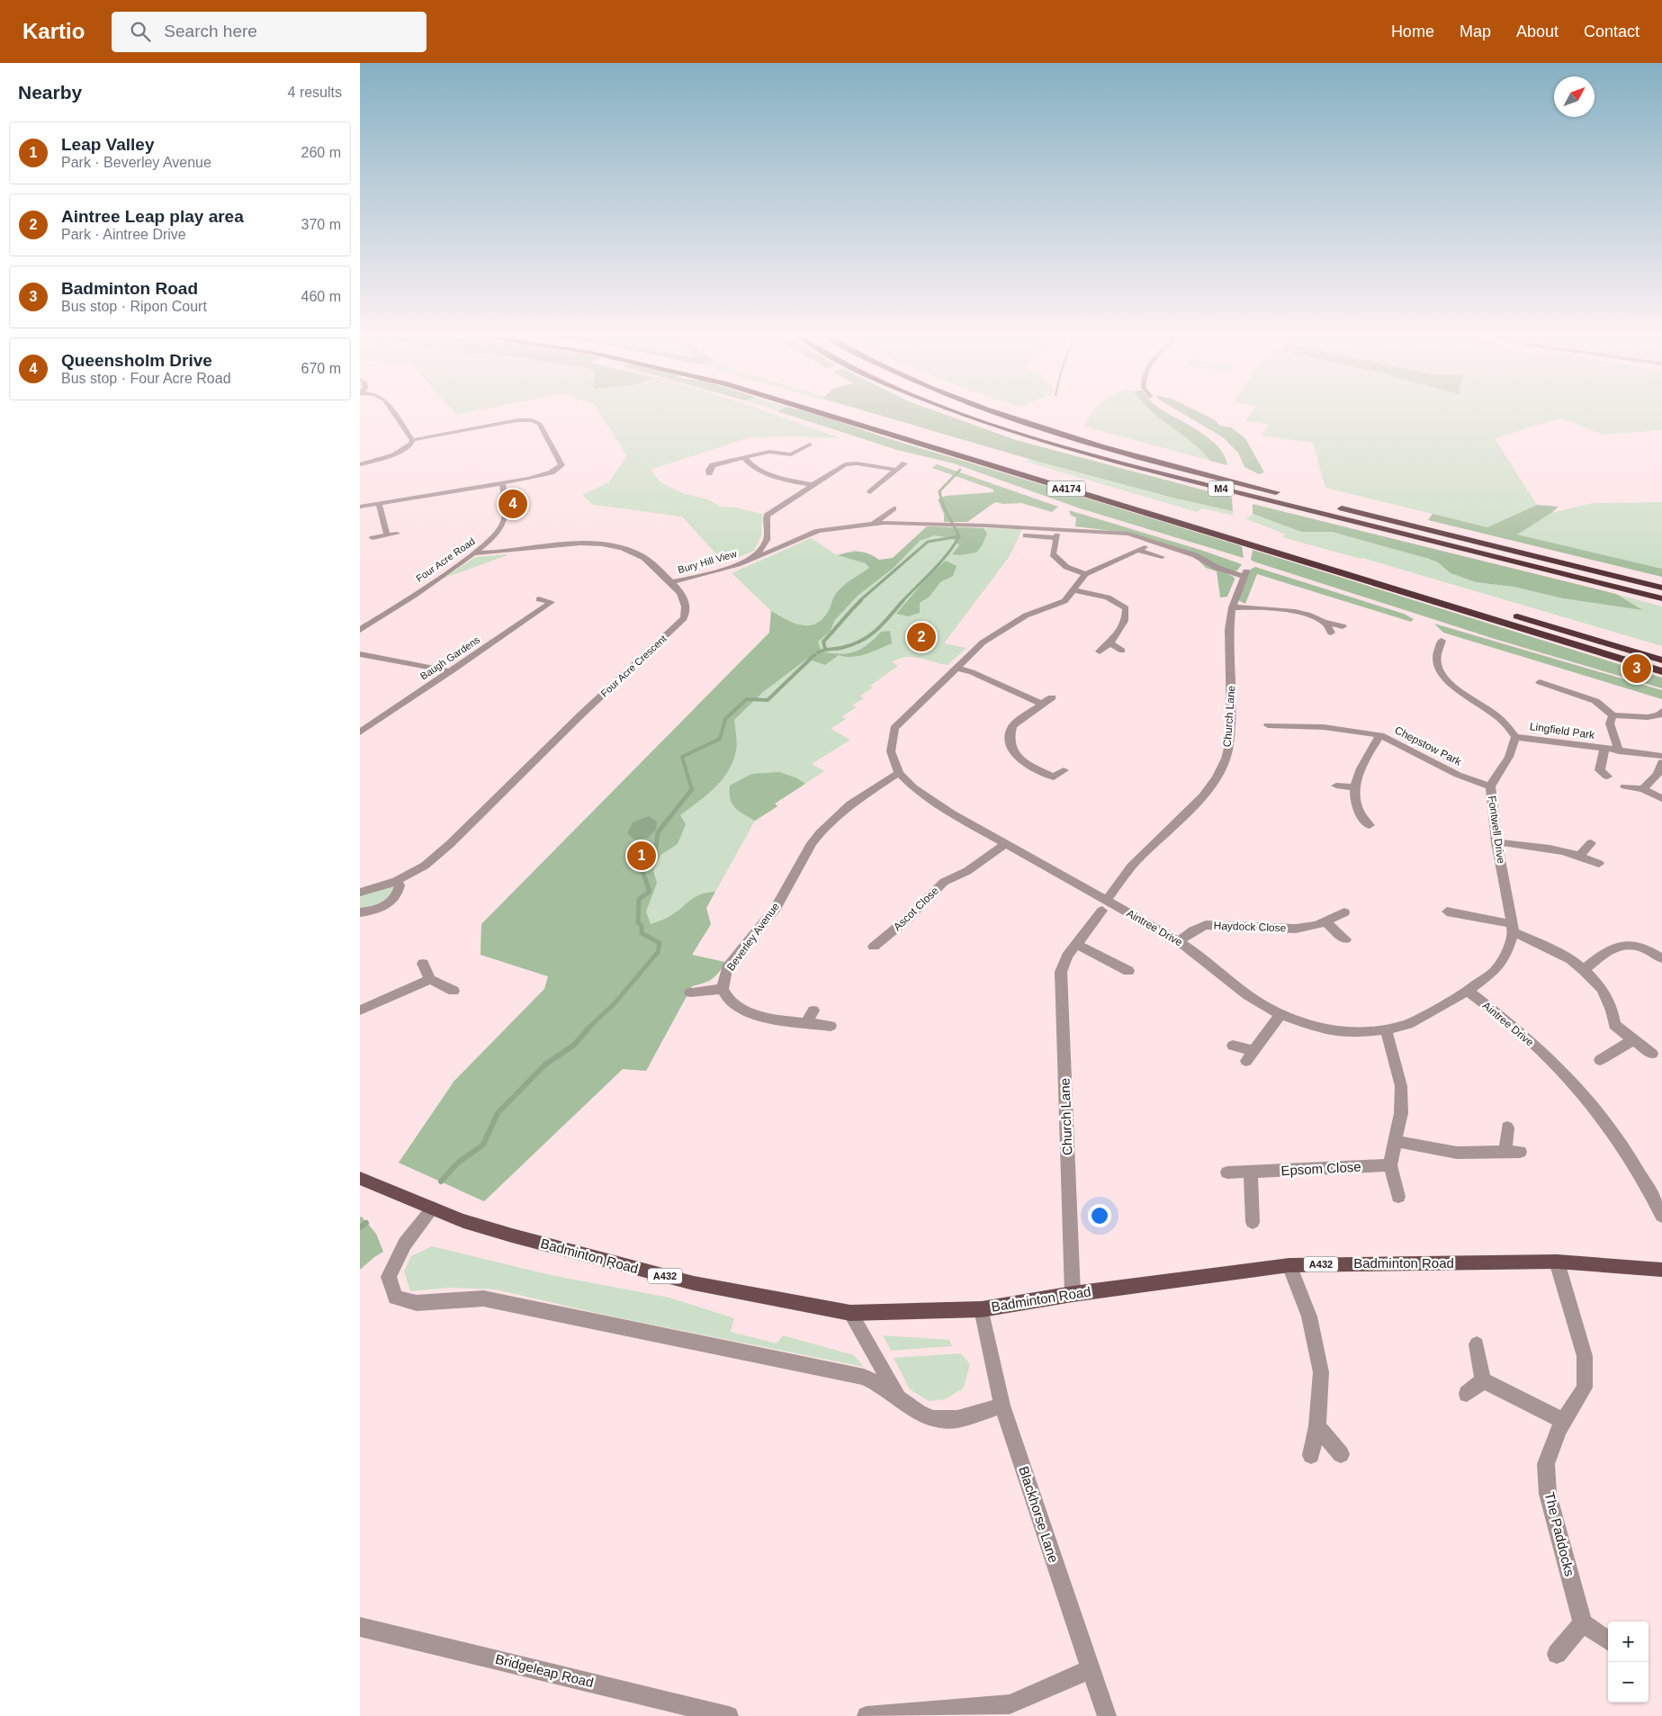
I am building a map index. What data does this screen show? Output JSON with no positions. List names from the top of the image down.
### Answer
{
  "streets": {
    "highway": ["A4174", "M4"],
    "main road": ["Badminton Road", "A432"],
    "street": [
      "Four Acre Road",
      "Bury Hill View",
      "Baugh Gardens",
      "Four Acre Crescent",
      "Church Lane",
      "Lingfield Park",
      "Chepstow Park",
      "Fontwell Drive",
      "Ascot Close",
      "Haydock Close",
      "Aintree Drive",
      "Beverley Avenue",
      "Epsom Close",
      "Blackhorse Lane",
      "The Paddocks",
      "Bridgeleap Road"
    ]
  },
  "crossings": [
    ["Four Acre Road", "Four Acre Crescent"],
    ["Bury Hill View", "Four Acre Crescent"],
    ["Church Lane", "Aintree Drive"],
    ["Church Lane", "Badminton Road"],
    ["Lingfield Park", "Fontwell Drive"],
    ["Chepstow Park", "Fontwell Drive"],
    ["Ascot Close", "Aintree Drive"],
    ["Haydock Close", "Aintree Drive"],
    ["Aintree Drive", "Beverley Avenue"],
    ["Badminton Road", "Blackhorse Lane"],
    ["Badminton Road", "The Paddocks"]
  ],
  "north": "top right",
  "page": {
    "header": "Kartio",
    "search": "Search here",
    "nav": [
      "Home",
      "Map",
      "About",
      "Contact"
    ],
    "heading": ["Nearby", "4 results"],
    "list": [
      {
        "mark": "1",
        "name": "Leap Valley",
        "note": "Park · Beverley Avenue",
        "value": "260 m"
      },
      {
        "mark": "2",
        "name": "Aintree Leap play area",
        "note": "Park · Aintree Drive",
        "value": "370 m"
      },
      {
        "mark": "3",
        "name": "Badminton Road",
        "note": "Bus stop · Ripon Court",
        "value": "460 m"
      },
      {
        "mark": "4",
        "name": "Queensholm Drive",
        "note": "Bus stop · Four Acre Road",
        "value": "670 m"
      }
    ],
    "pins": [
      "4",
      "2",
      "3",
      "1"
    ],
    "map_buttons": ["+", "−"]
  }
}
